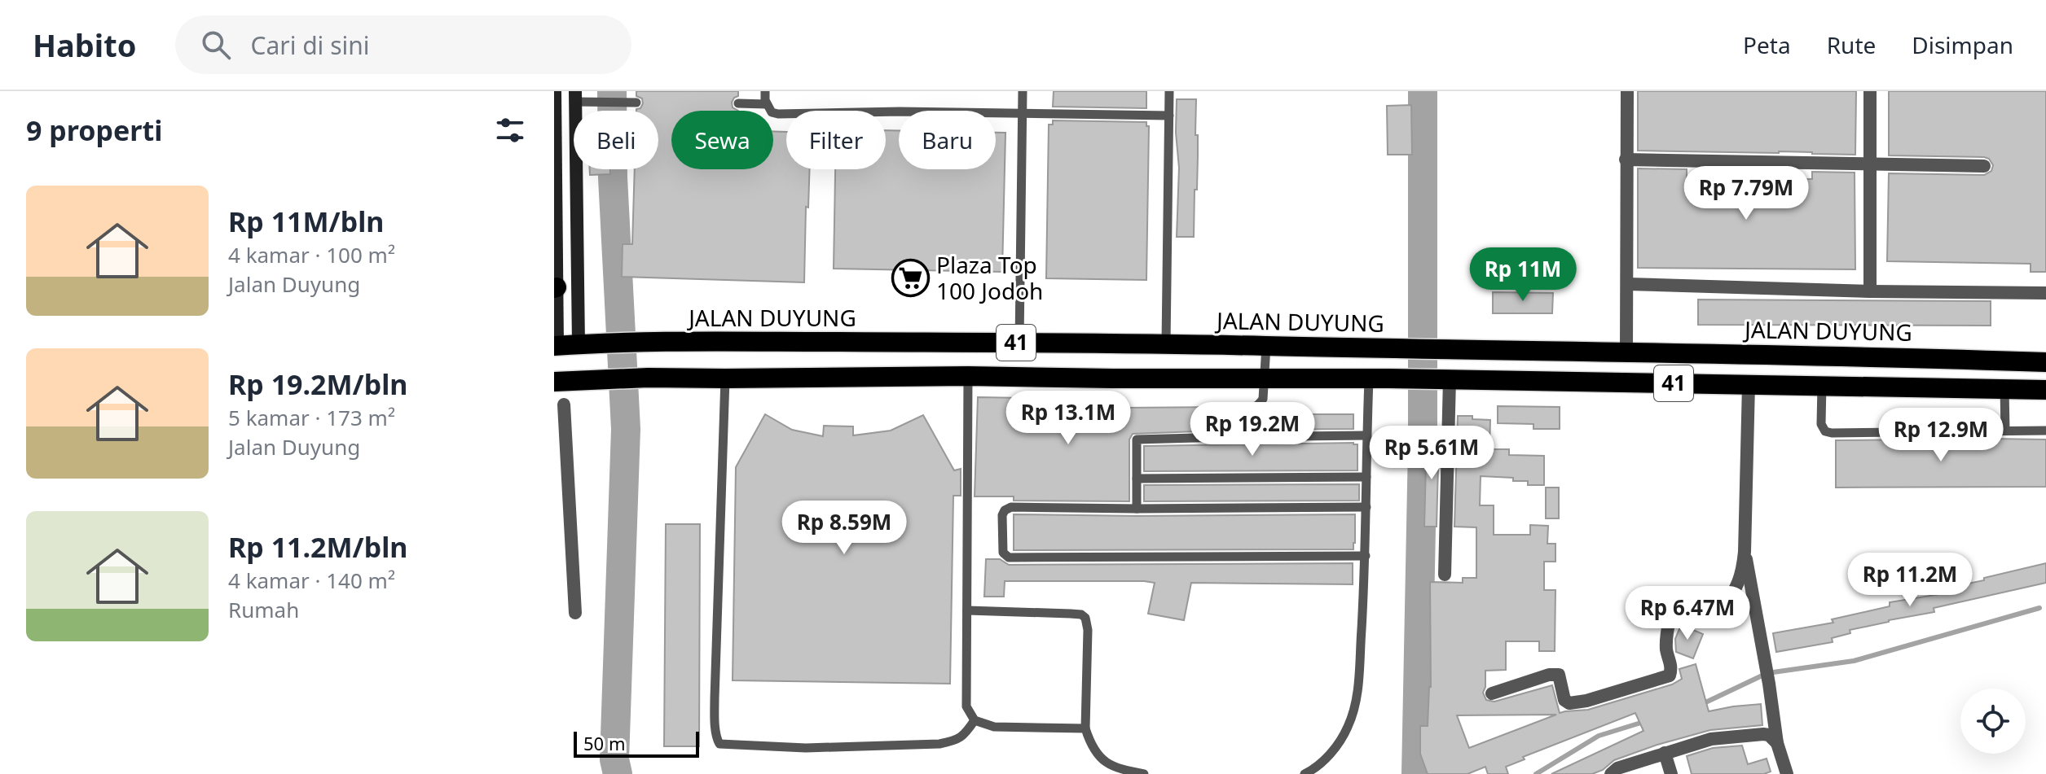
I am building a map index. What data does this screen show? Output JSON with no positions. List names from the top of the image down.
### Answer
{
  "streets": {
    "highway": ["JALAN DUYUNG", "41"]
  },
  "places": {
    "supermarket": ["Plaza Top 100 Jodoh"]
  },
  "scale_bar": "50 m",
  "page": {
    "header": "Habito",
    "search": "Cari di sini",
    "nav": ["Peta", "Rute", "Disimpan"],
    "heading": "9 properti",
    "chip": [
      "Beli",
      "Sewa",
      "Filter",
      "Baru"
    ],
    "price": [
      "Rp 7.79M",
      "Rp 11M",
      "Rp 13.1M",
      "Rp 19.2M",
      "Rp 12.9M",
      "Rp 5.61M",
      "Rp 8.59M",
      "Rp 11.2M",
      "Rp 6.47M"
    ],
    "list": [
      {
        "name": "Rp 11M/bln",
        "note": "4 kamar · 100 m² · Jalan Duyung"
      },
      {
        "name": "Rp 19.2M/bln",
        "note": "5 kamar · 173 m² · Jalan Duyung"
      },
      {
        "name": "Rp 11.2M/bln",
        "note": "4 kamar · 140 m² · Rumah"
      }
    ],
    "scale": "50 m"
  }
}
